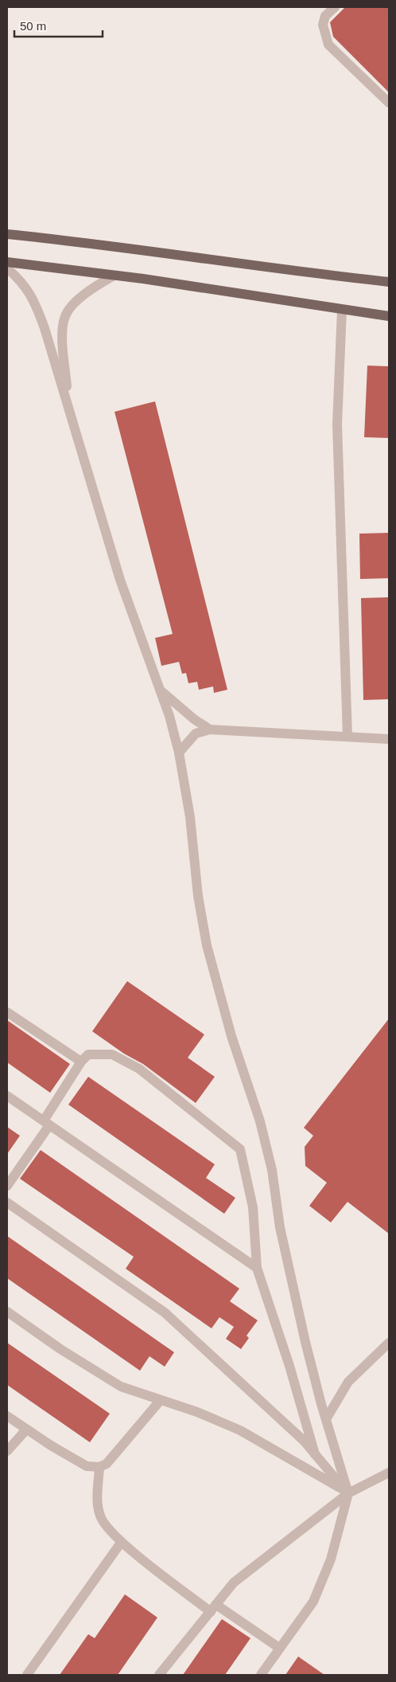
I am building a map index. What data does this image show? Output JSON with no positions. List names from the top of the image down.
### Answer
{
  "scale_bar": "50 m"
}
